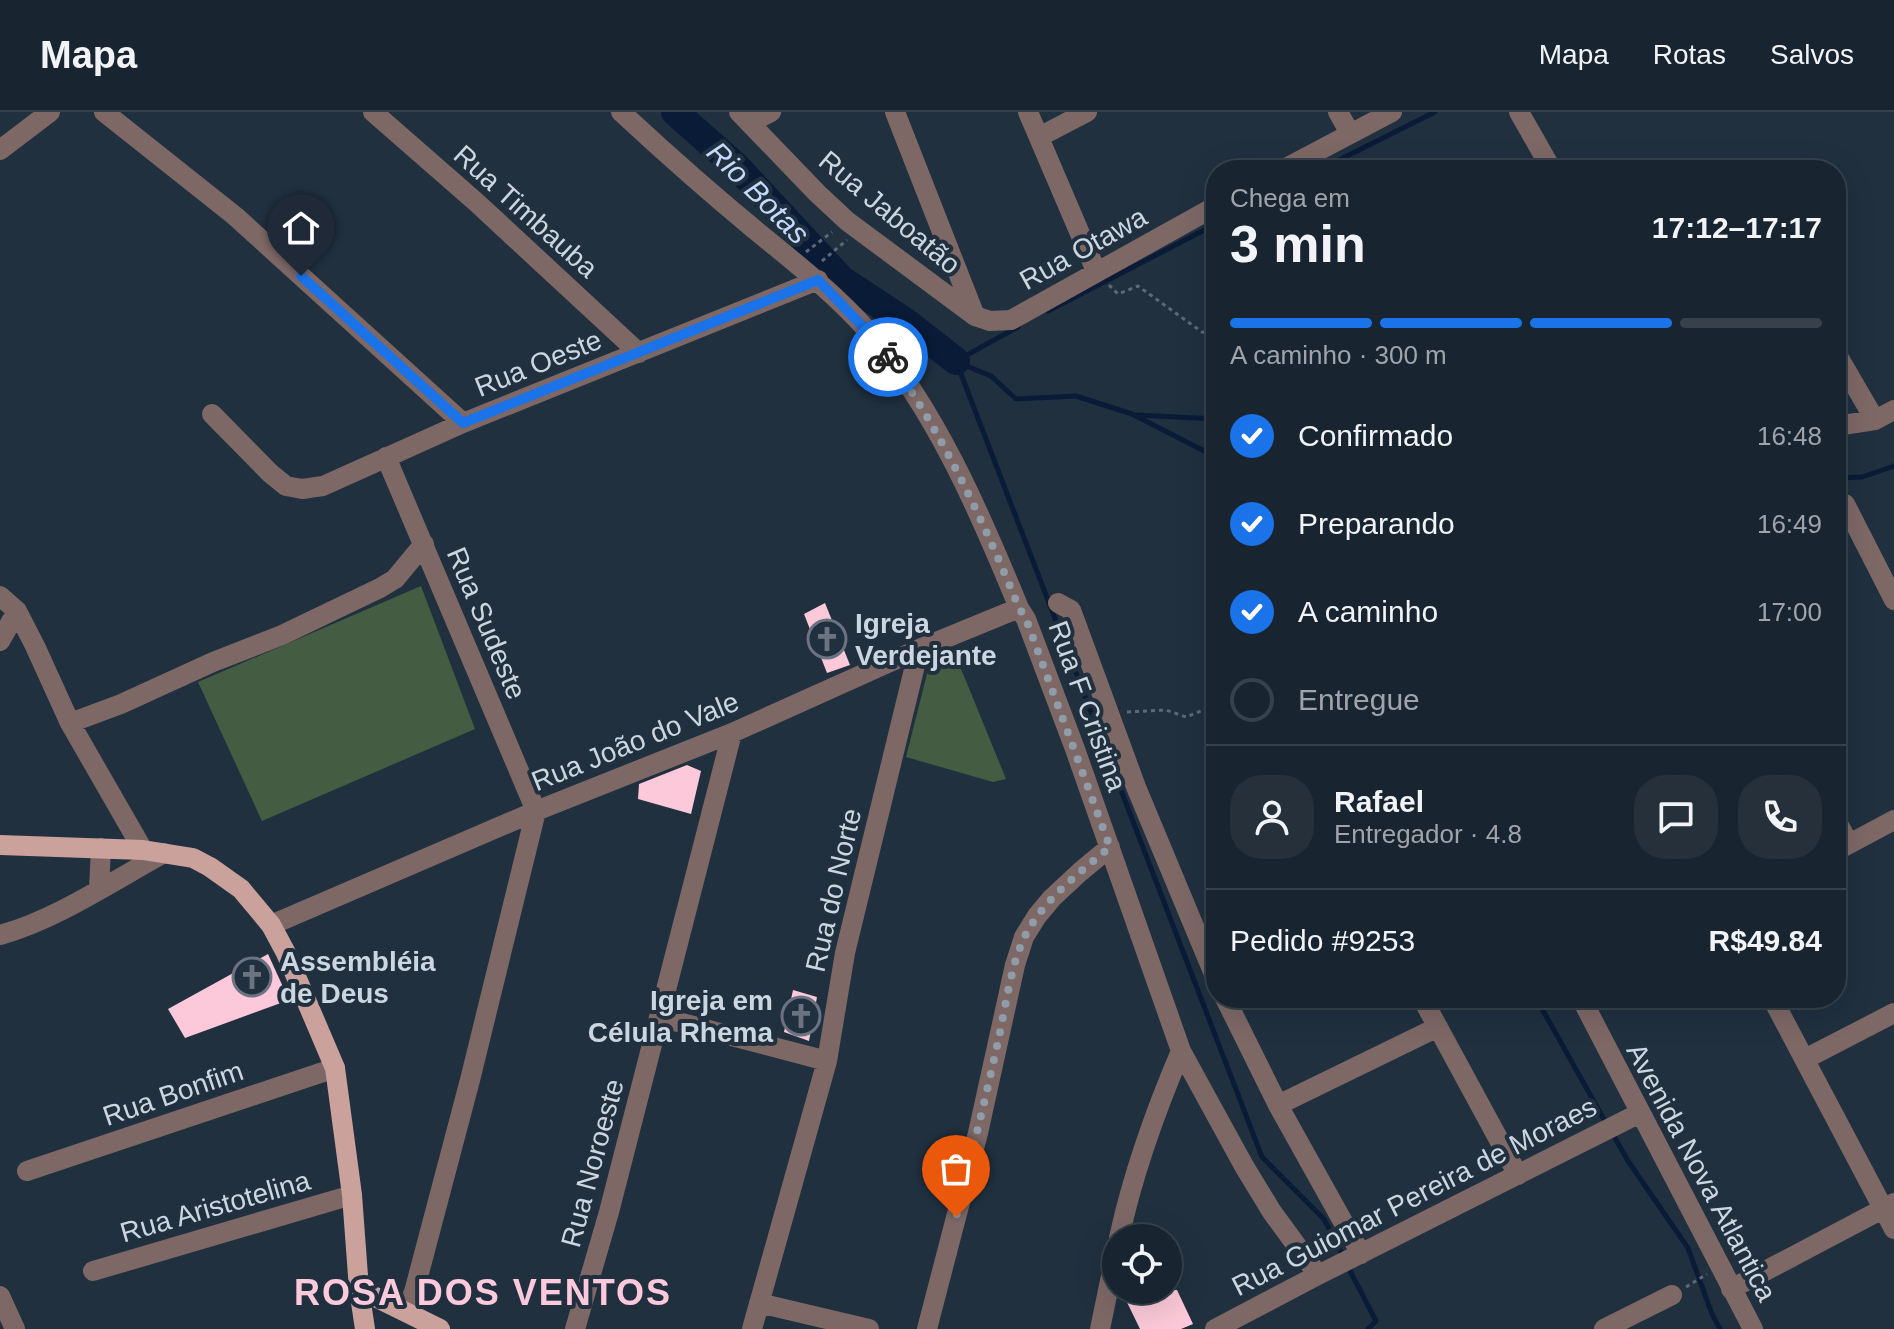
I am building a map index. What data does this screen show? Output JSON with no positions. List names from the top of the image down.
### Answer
{
  "streets": {
    "street": [
      "Rua Timbauba",
      "Rua Jaboatão",
      "Rua Otawa",
      "Rua Oeste",
      "Rua Sudeste",
      "Rua F Cristina",
      "Rua João do Vale",
      "Rua do Norte",
      "Rua Bonfim",
      "Rua Noroeste",
      "Avenida Nova Atlantica",
      "Rua Guiomar Pereira de Moraes",
      "Rua Aristotelina"
    ]
  },
  "crossings": [
    ["Rua Timbauba", "Rua Oeste"],
    ["Rua Jaboatão", "Rua Otawa"],
    ["Rua Oeste", "Rua Sudeste"],
    ["Rua Oeste", "Rua F Cristina"],
    ["Rua Sudeste", "Rua João do Vale"],
    ["Rua F Cristina", "Rua João do Vale"],
    ["Rua F Cristina", "Rua Guiomar Pereira de Moraes"],
    ["Rua João do Vale", "Rua do Norte"],
    ["Rua João do Vale", "Rua Noroeste"],
    ["Avenida Nova Atlantica", "Rua Guiomar Pereira de Moraes"]
  ],
  "districts": ["ROSA DOS VENTOS"],
  "water": ["Rio Botas"],
  "places": {
    "church": ["Igreja Verdejante", "Assembléia de Deus", "Igreja em Célula Rhema"]
  },
  "page": {
    "header": "Mapa",
    "nav": ["Mapa", "Rotas", "Salvos"],
    "heading": ["3 min", "Chega em", "17:12–17:17"],
    "panel": [
      "Rafael",
      "Entregador · 4.8",
      "Pedido #9253",
      "R$49.84"
    ],
    "bar": "A caminho · 300 m",
    "list": [
      ["Confirmado", "16:48"],
      ["Preparando", "16:49"],
      ["A caminho", "17:00"],
      "Entregue"
    ]
  }
}
